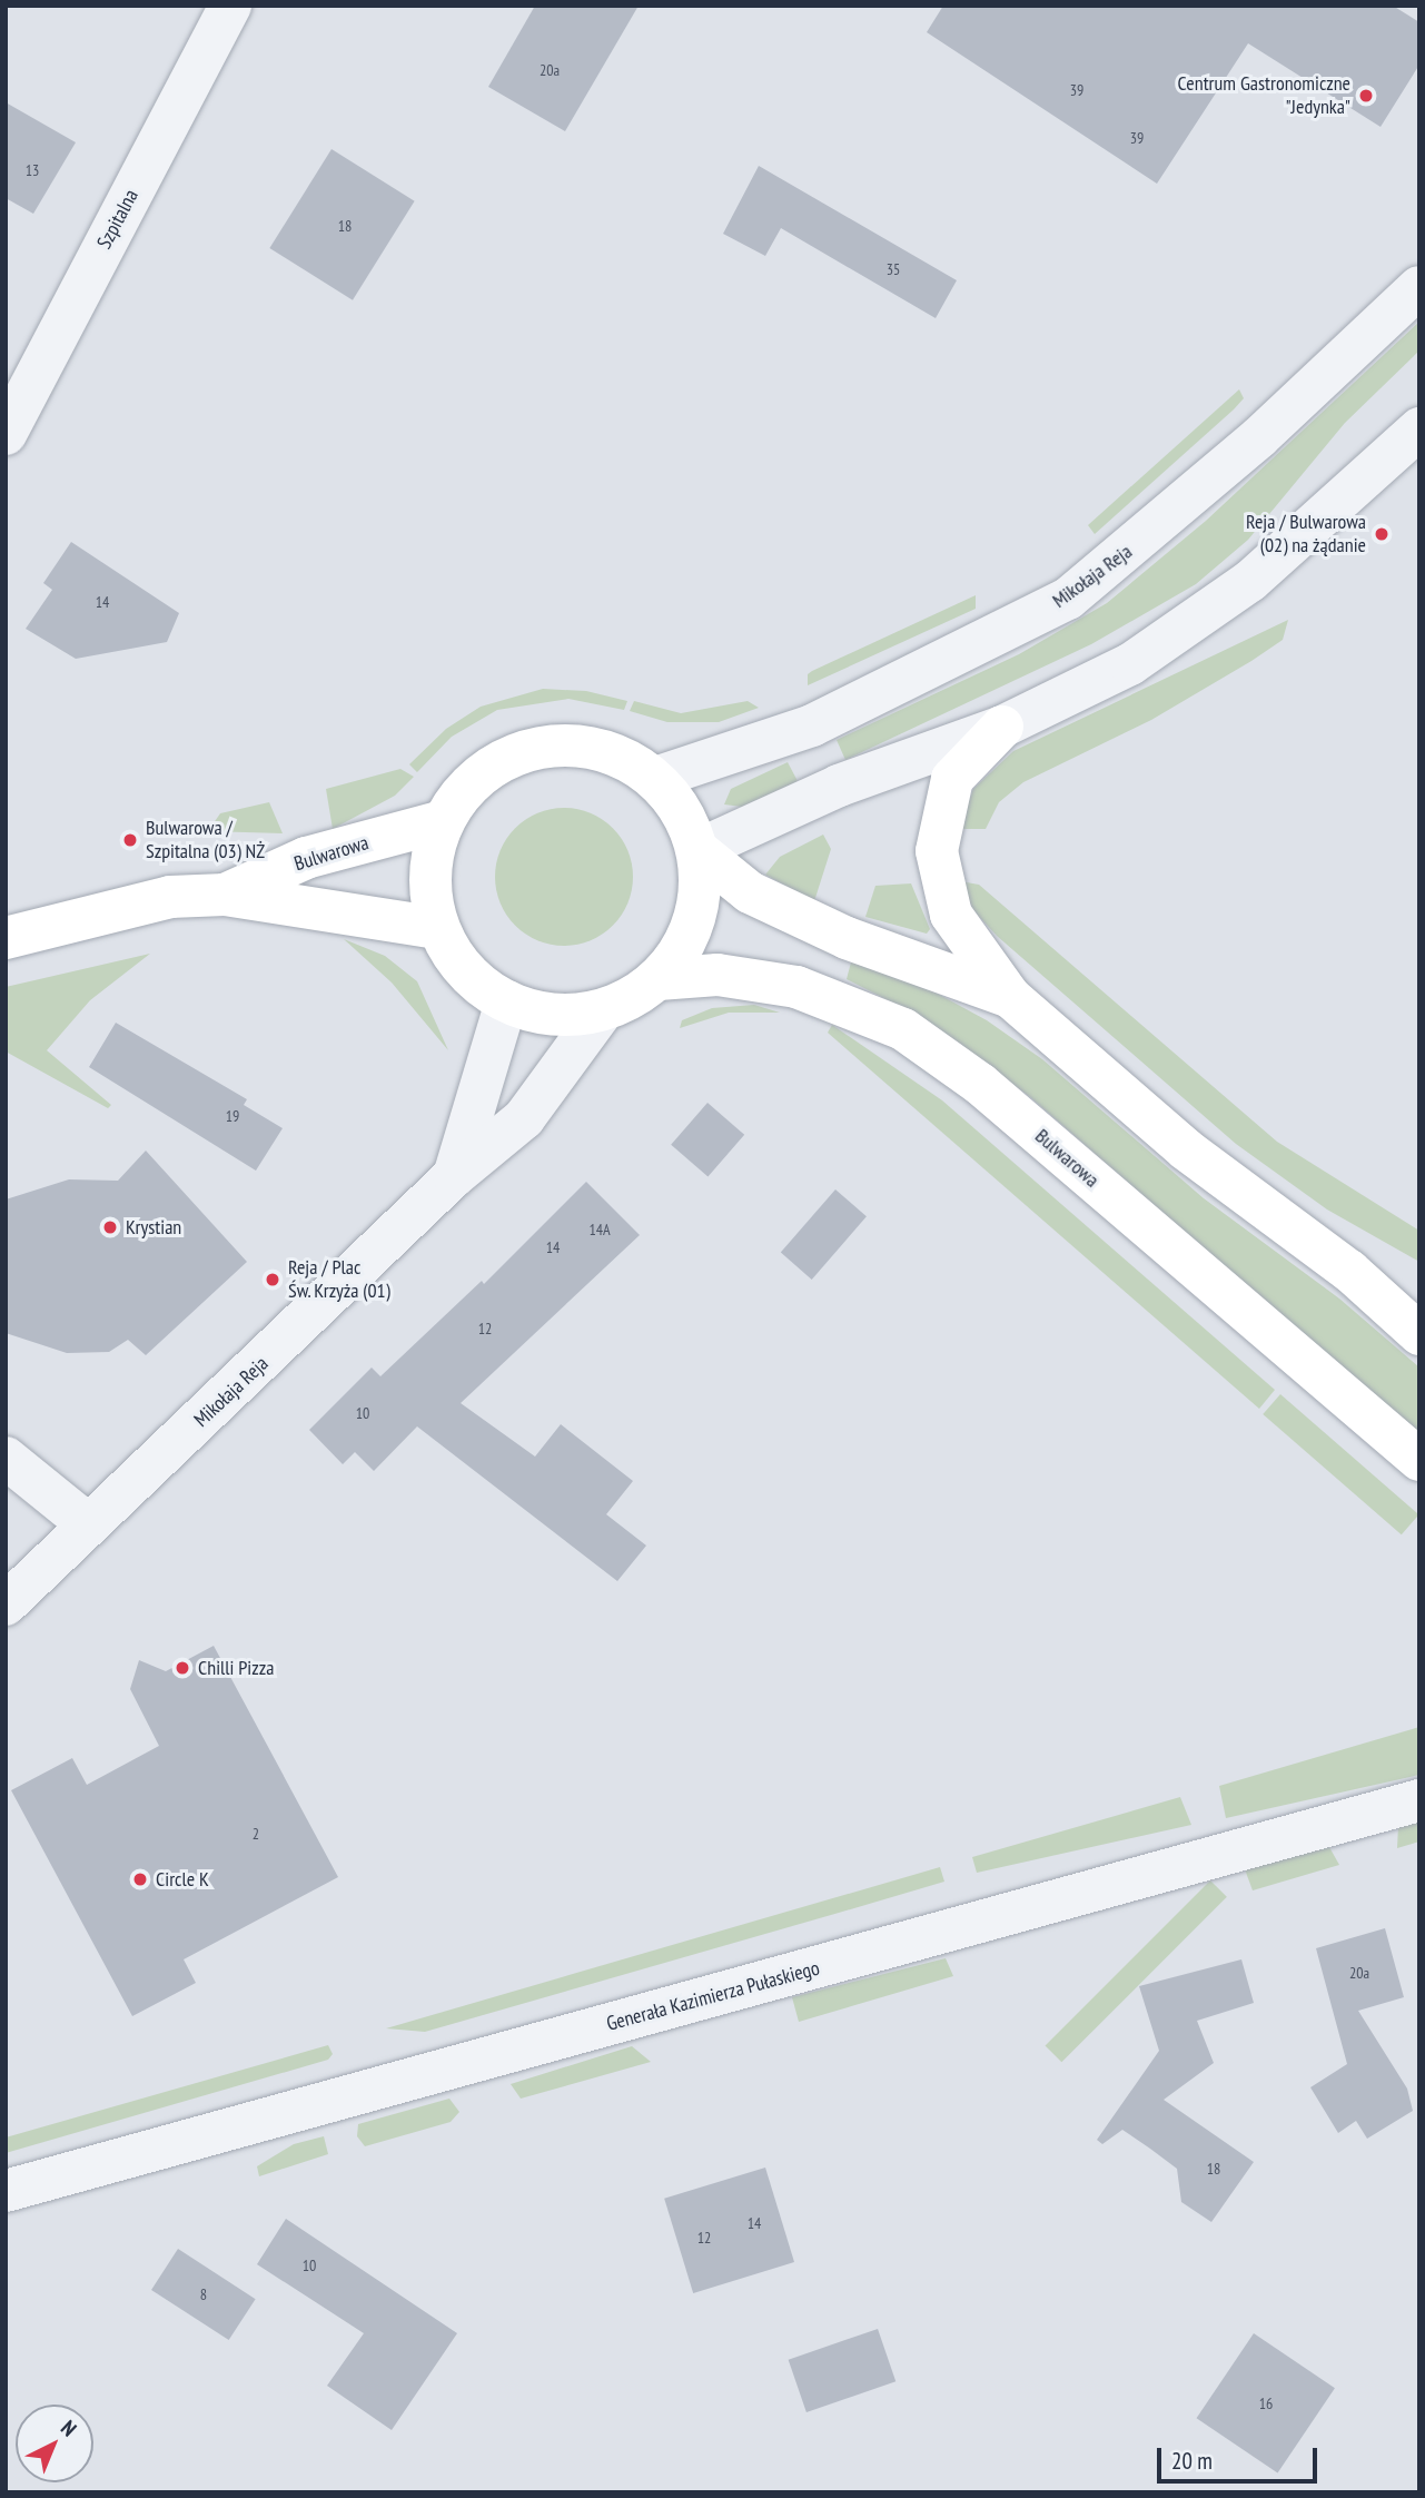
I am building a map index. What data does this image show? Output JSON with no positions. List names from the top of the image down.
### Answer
{
  "streets": {
    "main road": ["Bulwarowa"],
    "street": ["Szpitalna", "Mikołaja Reja", "Generała Kazimierza Pułaskiego"]
  },
  "crossings": [
    ["Mikołaja Reja", "Bulwarowa"]
  ],
  "places": [
    "Centrum Gastronomiczne \"Jedynka\"",
    "Reja / Bulwarowa (02) na żądanie",
    "Bulwarowa / Szpitalna (03) NŻ",
    "Krystian",
    "Reja / Plac Św. Krzyża (01)",
    "Chilli Pizza",
    "Circle K"
  ],
  "house_numbers": [
    "20a",
    "39",
    "39",
    "13",
    "18",
    "35",
    "14",
    "19",
    "14A",
    "14",
    "12",
    "10",
    "2",
    "20a",
    "18",
    "14",
    "12",
    "10",
    "8",
    "16"
  ],
  "scale_bar": "20 m",
  "north": "top right"
}
